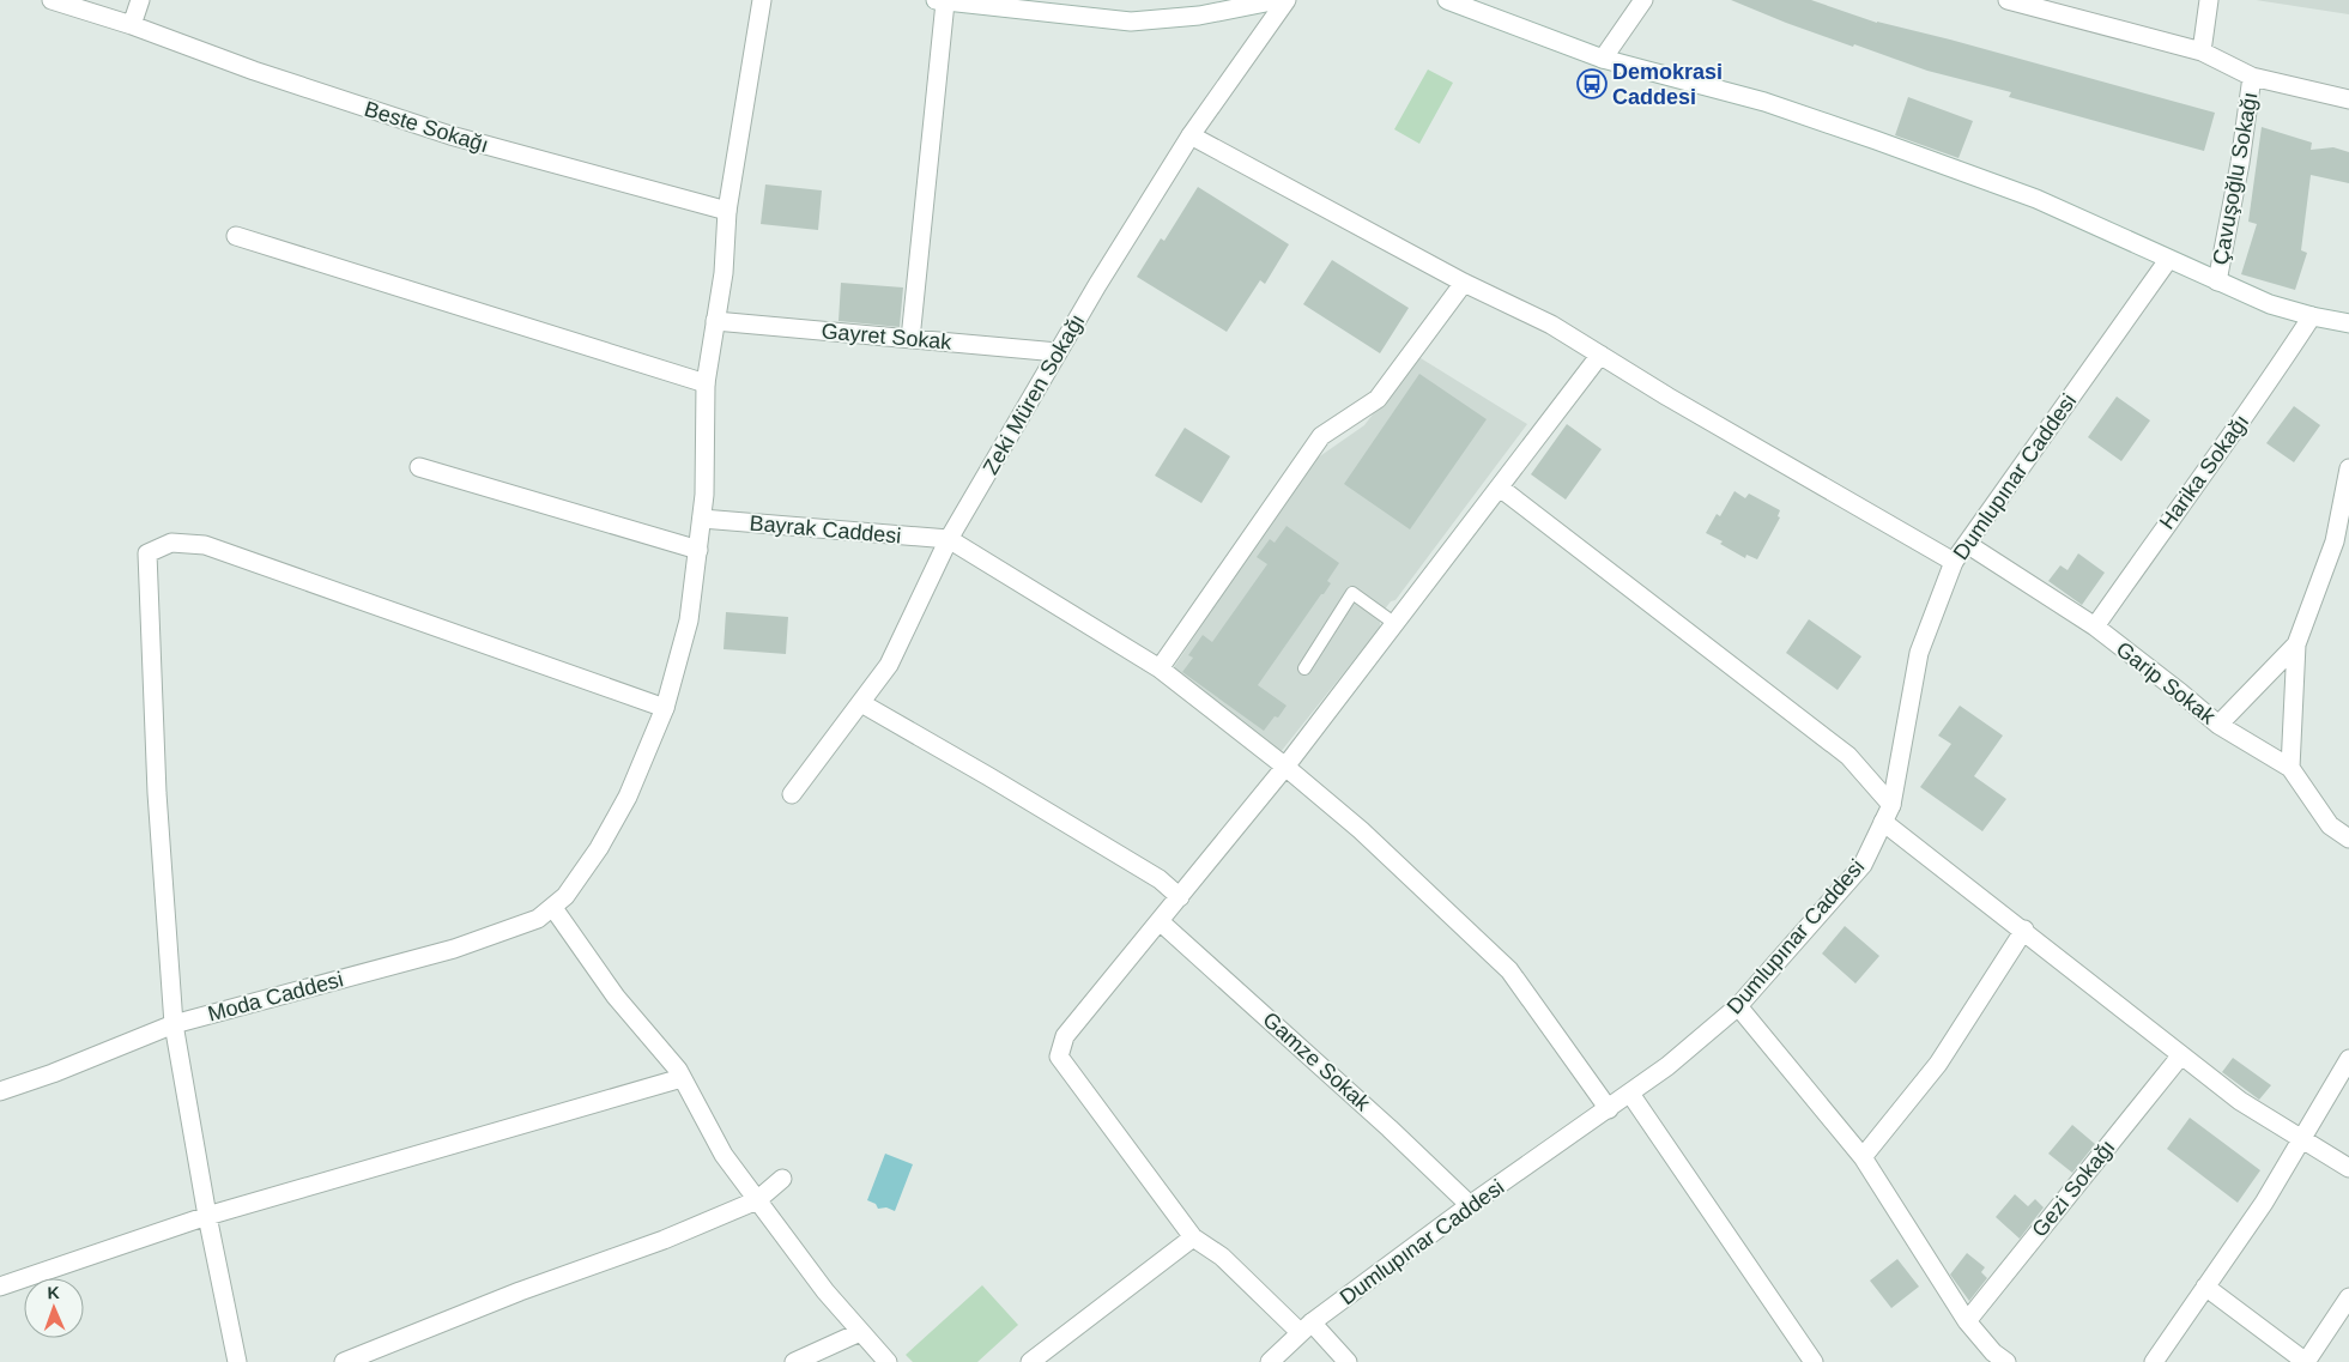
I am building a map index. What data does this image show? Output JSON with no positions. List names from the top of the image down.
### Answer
{
  "streets": {
    "street": [
      "Beste Sokağı",
      "Çavuşoğlu Sokağı",
      "Gayret Sokak",
      "Zeki Müren Sokağı",
      "Harika Sokağı",
      "Dumlupınar Caddesi",
      "Bayrak Caddesi",
      "Garip Sokak",
      "Moda Caddesi",
      "Gamze Sokak",
      "Gezi Sokağı"
    ]
  },
  "crossings": [
    ["Gayret Sokak", "Zeki Müren Sokağı"],
    ["Zeki Müren Sokağı", "Bayrak Caddesi"],
    ["Harika Sokağı", "Garip Sokak"],
    ["Dumlupınar Caddesi", "Garip Sokak"],
    ["Dumlupınar Caddesi", "Gamze Sokak"]
  ],
  "places": {
    "bus stop": ["Demokrasi Caddesi"]
  },
  "north": "top"
}
